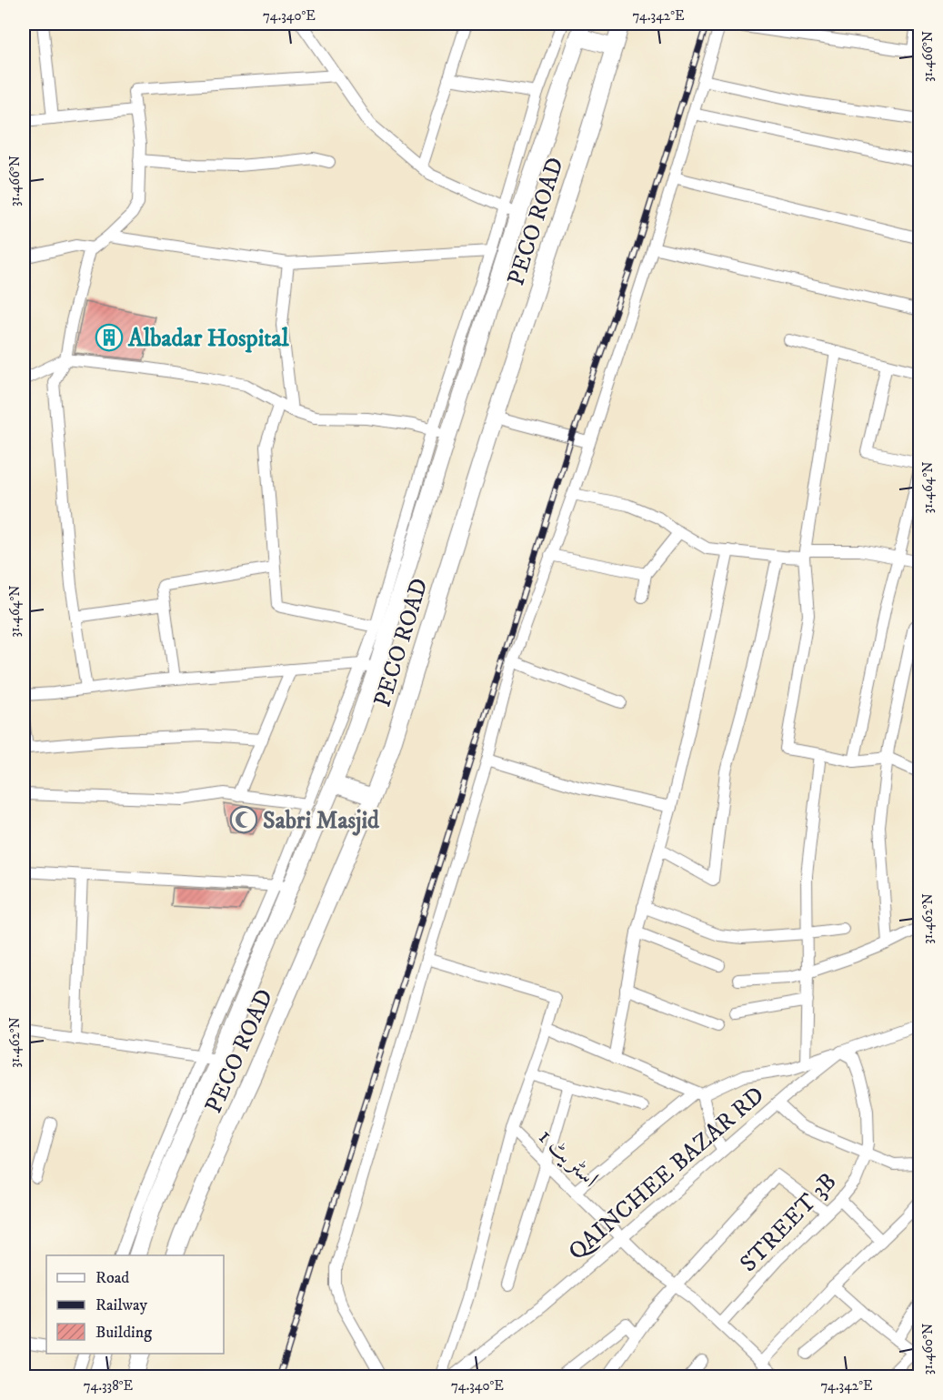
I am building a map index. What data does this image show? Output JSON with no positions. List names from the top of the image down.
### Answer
{
  "streets": {
    "main road": ["PECO ROAD"],
    "street": ["اسٹریٹ 1", "QAINCHEE BAZAR RD", "STREET 3B"]
  },
  "crossings": [
    ["اسٹریٹ 1", "QAINCHEE BAZAR RD"],
    ["اسٹریٹ 1", "STREET 3B"],
    ["QAINCHEE BAZAR RD", "STREET 3B"]
  ],
  "places": {
    "building": ["Albadar Hospital"],
    "mosque": ["Sabri Masjid"]
  },
  "legend": ["Road", "Railway", "Building"],
  "coordinates": [
    "74.340°E",
    "74.342°E",
    "31.466°N",
    "31.464°N",
    "31.462°N",
    "31.460°N",
    "74.338°E"
  ]
}
